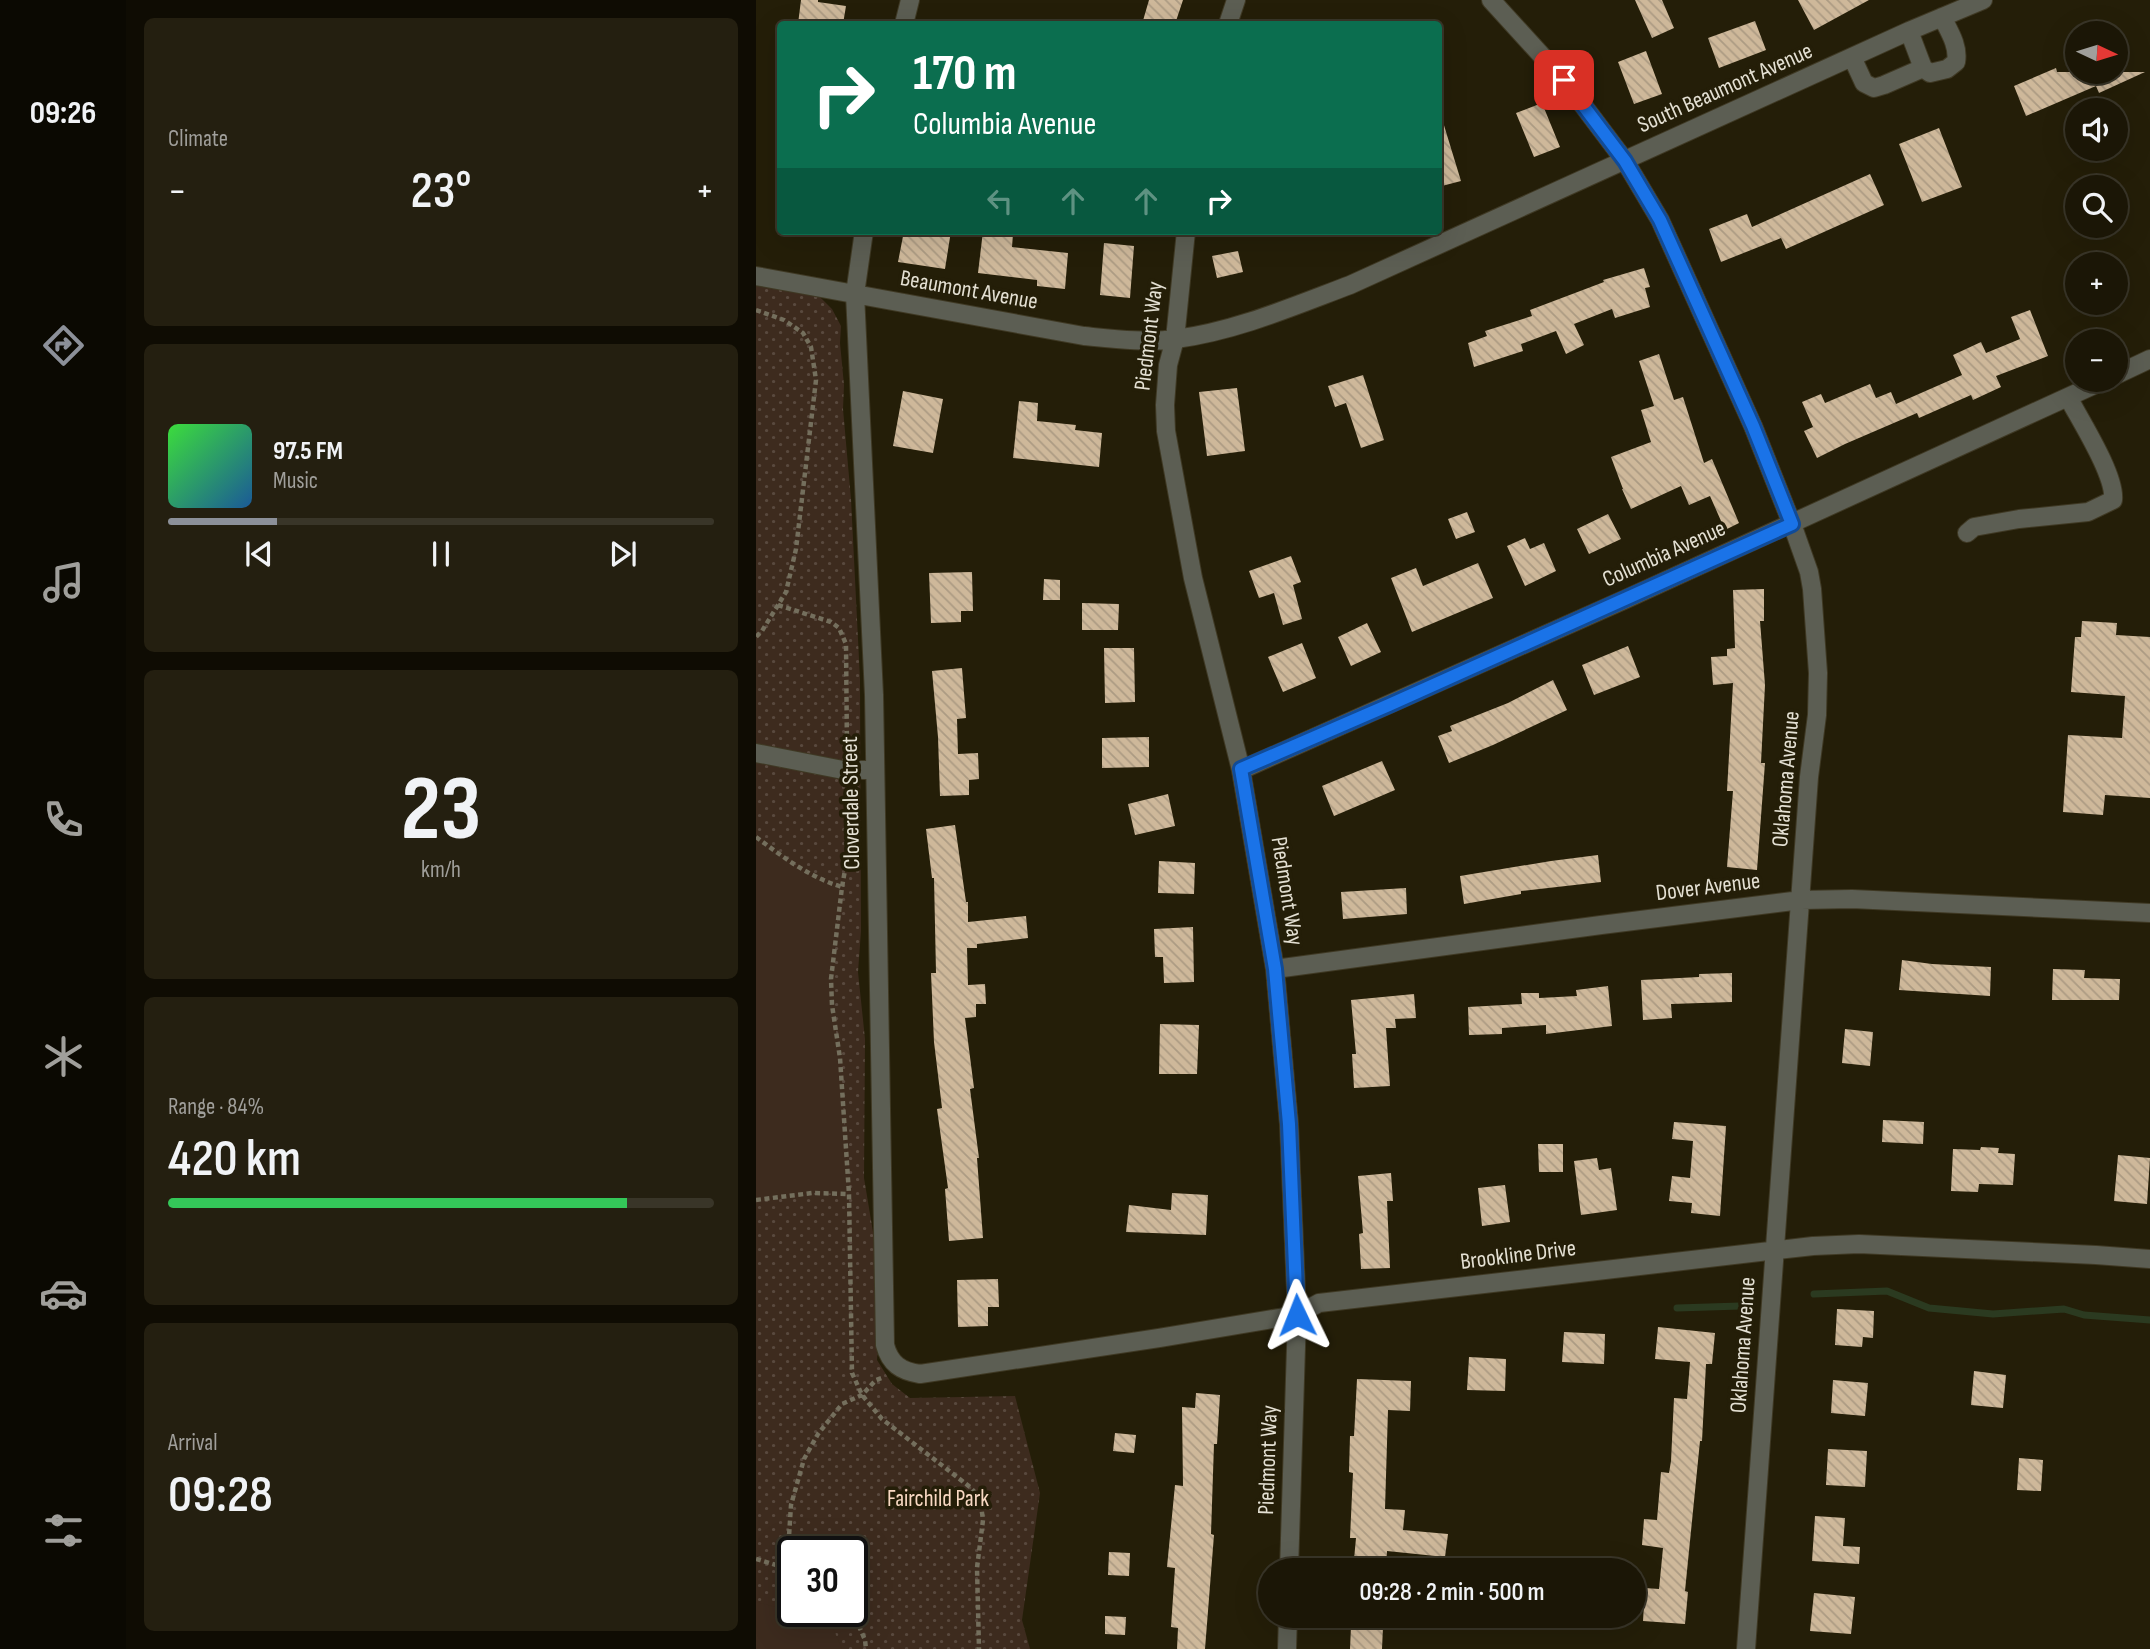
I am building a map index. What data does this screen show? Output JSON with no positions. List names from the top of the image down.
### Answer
{
  "streets": {
    "street": [
      "South Beaumont Avenue",
      "Beaumont Avenue",
      "Piedmont Way",
      "Columbia Avenue",
      "Oklahoma Avenue",
      "Cloverdale Street",
      "Dover Avenue",
      "Brookline Drive"
    ]
  },
  "crossings": [
    ["South Beaumont Avenue", "Beaumont Avenue"],
    ["South Beaumont Avenue", "Piedmont Way"],
    ["South Beaumont Avenue", "Oklahoma Avenue"],
    ["Beaumont Avenue", "Piedmont Way"],
    ["Beaumont Avenue", "Cloverdale Street"],
    ["Piedmont Way", "Columbia Avenue"],
    ["Piedmont Way", "Dover Avenue"],
    ["Piedmont Way", "Brookline Drive"],
    ["Columbia Avenue", "Oklahoma Avenue"],
    ["Oklahoma Avenue", "Dover Avenue"],
    ["Oklahoma Avenue", "Brookline Drive"],
    ["Cloverdale Street", "Brookline Drive"]
  ],
  "parks": ["Fairchild Park"],
  "north": "right",
  "page": {
    "tabs": "09:26",
    "tile": [
      "Climate",
      ["23", "km/h"],
      ["Range · 84%", "420 km"],
      ["Arrival", "09:28"]
    ],
    "map_buttons": ["+", "−"],
    "turn": ["170 m", "Columbia Avenue"],
    "heat": ["−", "23°", "+"],
    "song": ["97.5 FM", "Music"],
    "limit": "30",
    "trip": "09:28 · 2 min · 500 m"
  }
}
